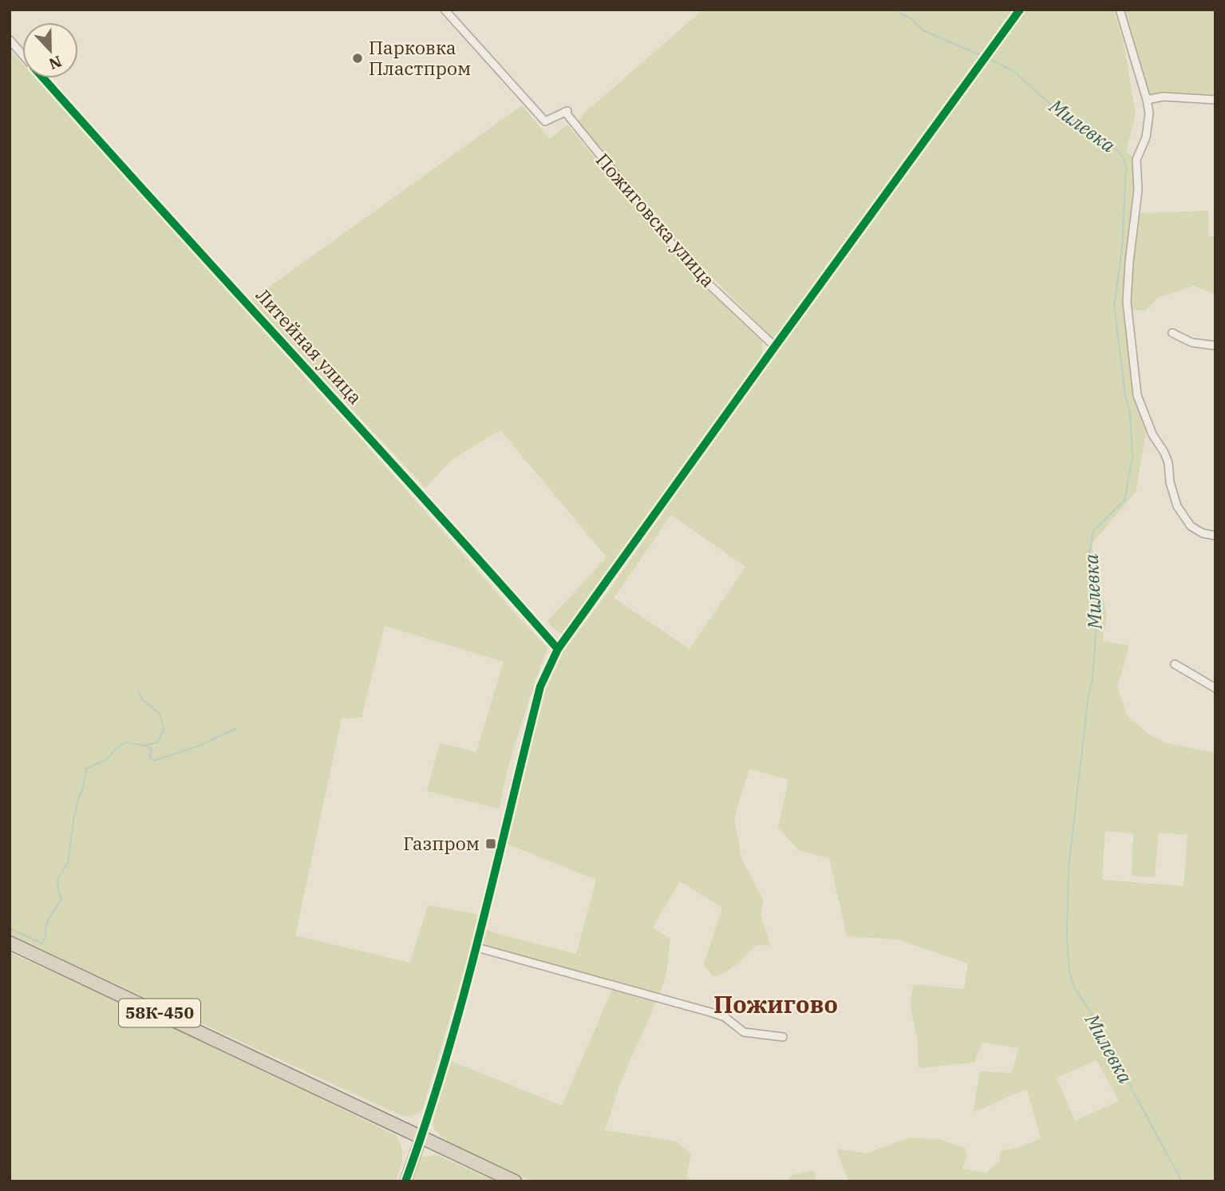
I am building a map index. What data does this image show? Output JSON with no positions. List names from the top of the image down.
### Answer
{
  "streets": {
    "highway": ["58К-450"],
    "street": ["Пожиговска улица", "Литейная улица"]
  },
  "districts": ["Пожигово"],
  "water": ["Милевка"],
  "places": {
    "other": ["Парковка Пластпром"],
    "transit": ["Газпром"]
  },
  "north": "bottom"
}
